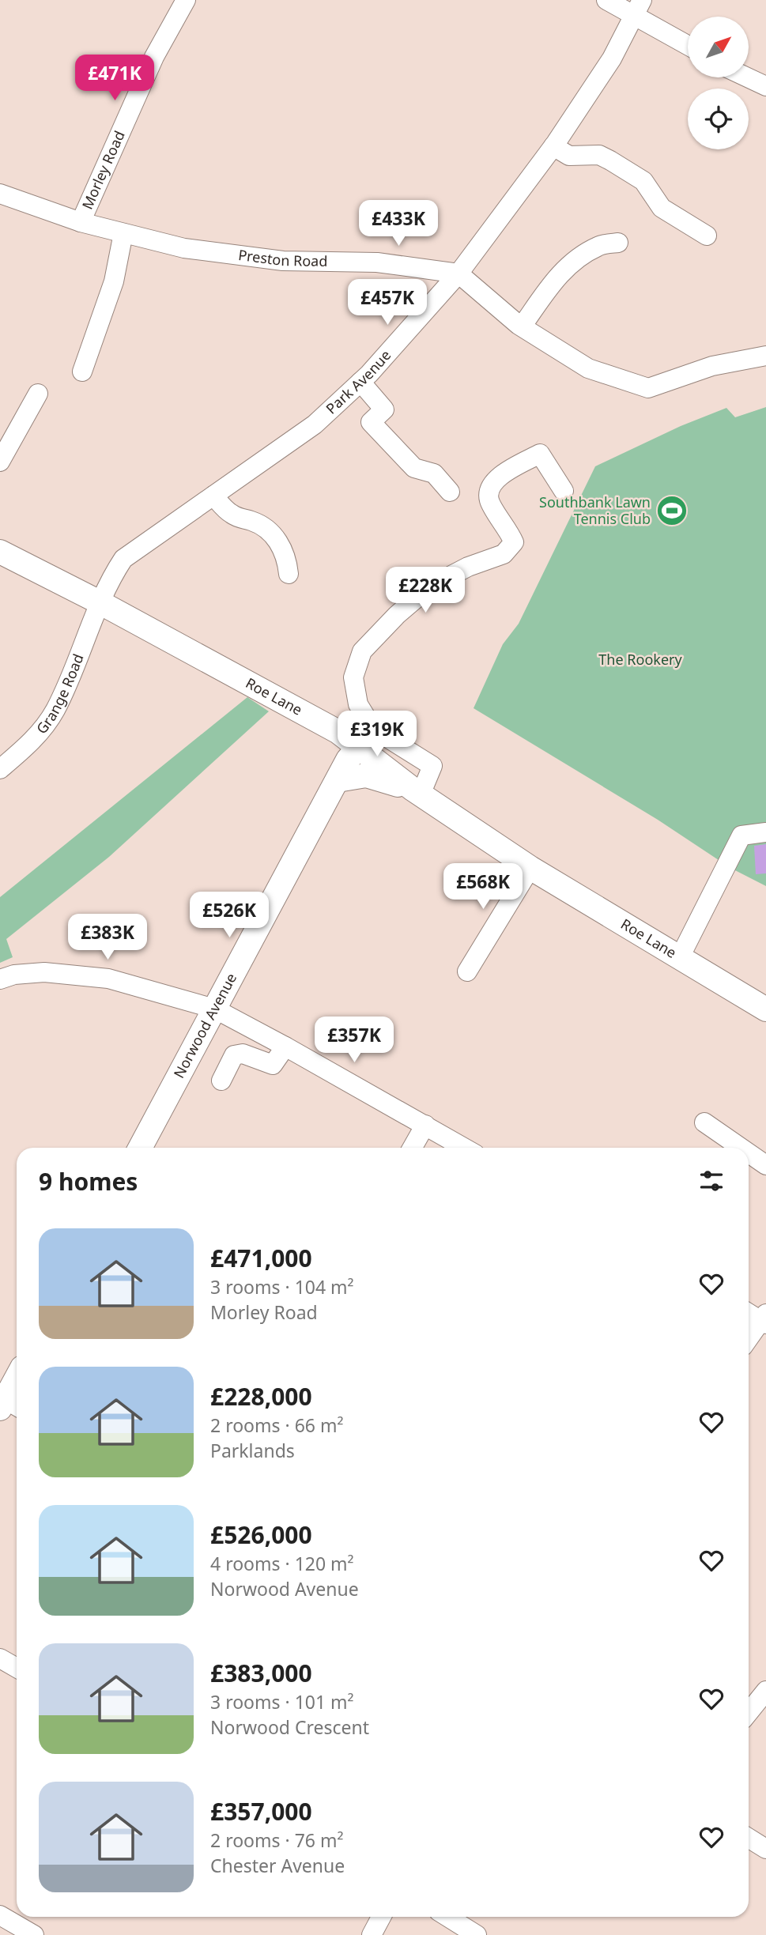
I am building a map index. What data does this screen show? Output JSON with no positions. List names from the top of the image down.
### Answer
{
  "streets": {
    "main road": ["Roe Lane", "Norwood Avenue"],
    "street": [
      "Morley Road",
      "Preston Road",
      "Park Avenue",
      "Grange Road"
    ]
  },
  "crossings": [
    ["Morley Road", "Preston Road"],
    ["Preston Road", "Park Avenue"],
    ["Park Avenue", "Grange Road"],
    ["Park Avenue", "Roe Lane"],
    ["Grange Road", "Roe Lane"],
    ["Roe Lane", "Norwood Avenue"]
  ],
  "parks": ["The Rookery"],
  "places": {
    "sports": ["Southbank Lawn Tennis Club"]
  },
  "north": "top right",
  "page": {
    "price": [
      "£471K",
      "£433K",
      "£457K",
      "£228K",
      "£319K",
      "£568K",
      "£526K",
      "£383K",
      "£357K"
    ],
    "heading": "9 homes",
    "list": [
      {
        "name": "£471,000",
        "note": "3 rooms · 104 m² · Morley Road"
      },
      {
        "name": "£228,000",
        "note": "2 rooms · 66 m² · Parklands"
      },
      {
        "name": "£526,000",
        "note": "4 rooms · 120 m² · Norwood Avenue"
      },
      {
        "name": "£383,000",
        "note": "3 rooms · 101 m² · Norwood Crescent"
      },
      {
        "name": "£357,000",
        "note": "2 rooms · 76 m² · Chester Avenue"
      }
    ]
  }
}
